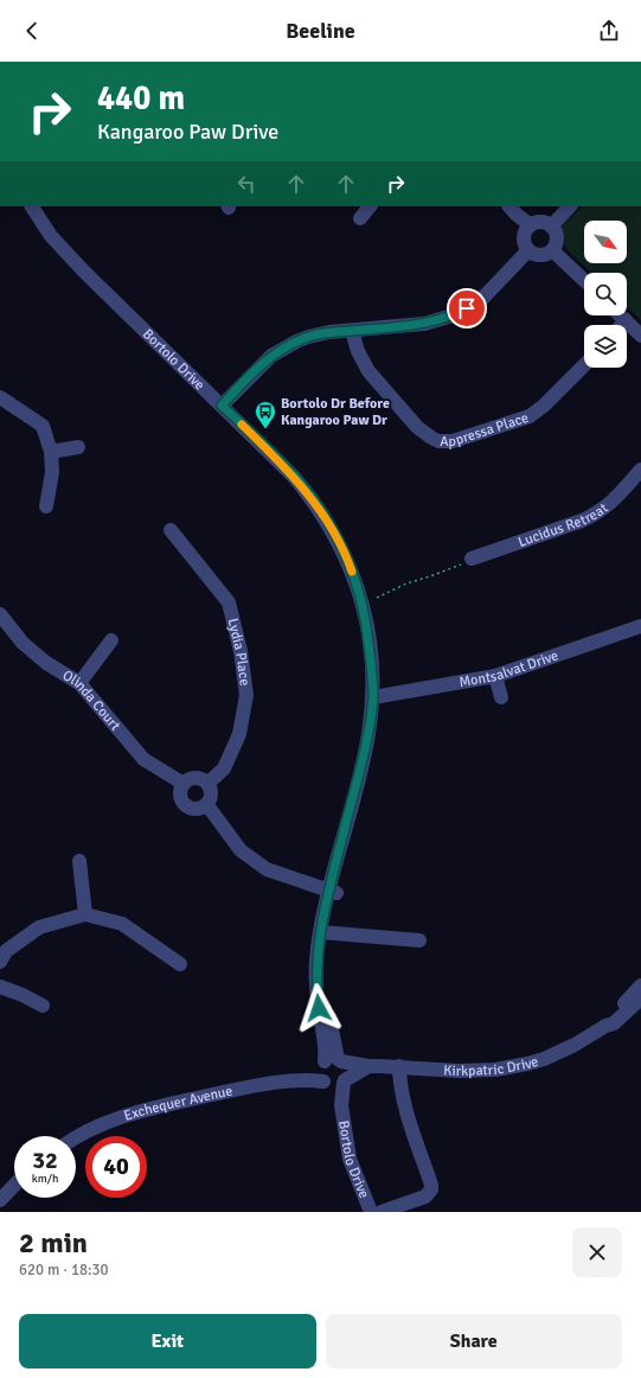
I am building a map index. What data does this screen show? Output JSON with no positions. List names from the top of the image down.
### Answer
{
  "streets": {
    "street": [
      "Bortolo Drive",
      "Appressa Place",
      "Lucidus Retreat",
      "Lydia Place",
      "Montsalvat Drive",
      "Olinda Court",
      "Kirkpatric Drive",
      "Exchequer Avenue"
    ]
  },
  "crossings": [
    ["Bortolo Drive", "Montsalvat Drive"],
    ["Bortolo Drive", "Kirkpatric Drive"],
    ["Bortolo Drive", "Exchequer Avenue"],
    ["Lydia Place", "Olinda Court"],
    ["Kirkpatric Drive", "Exchequer Avenue"]
  ],
  "places": {
    "bus stop": ["Bortolo Dr Before Kangaroo Paw Dr"]
  },
  "north": "bottom right",
  "page": {
    "header": "Beeline",
    "turn": ["440 m", "Kangaroo Paw Drive"],
    "speed": "32 km/h",
    "limit": "40",
    "heading": ["2 min", "620 m · 18:30"],
    "buttons": ["Exit", "Share"]
  }
}
